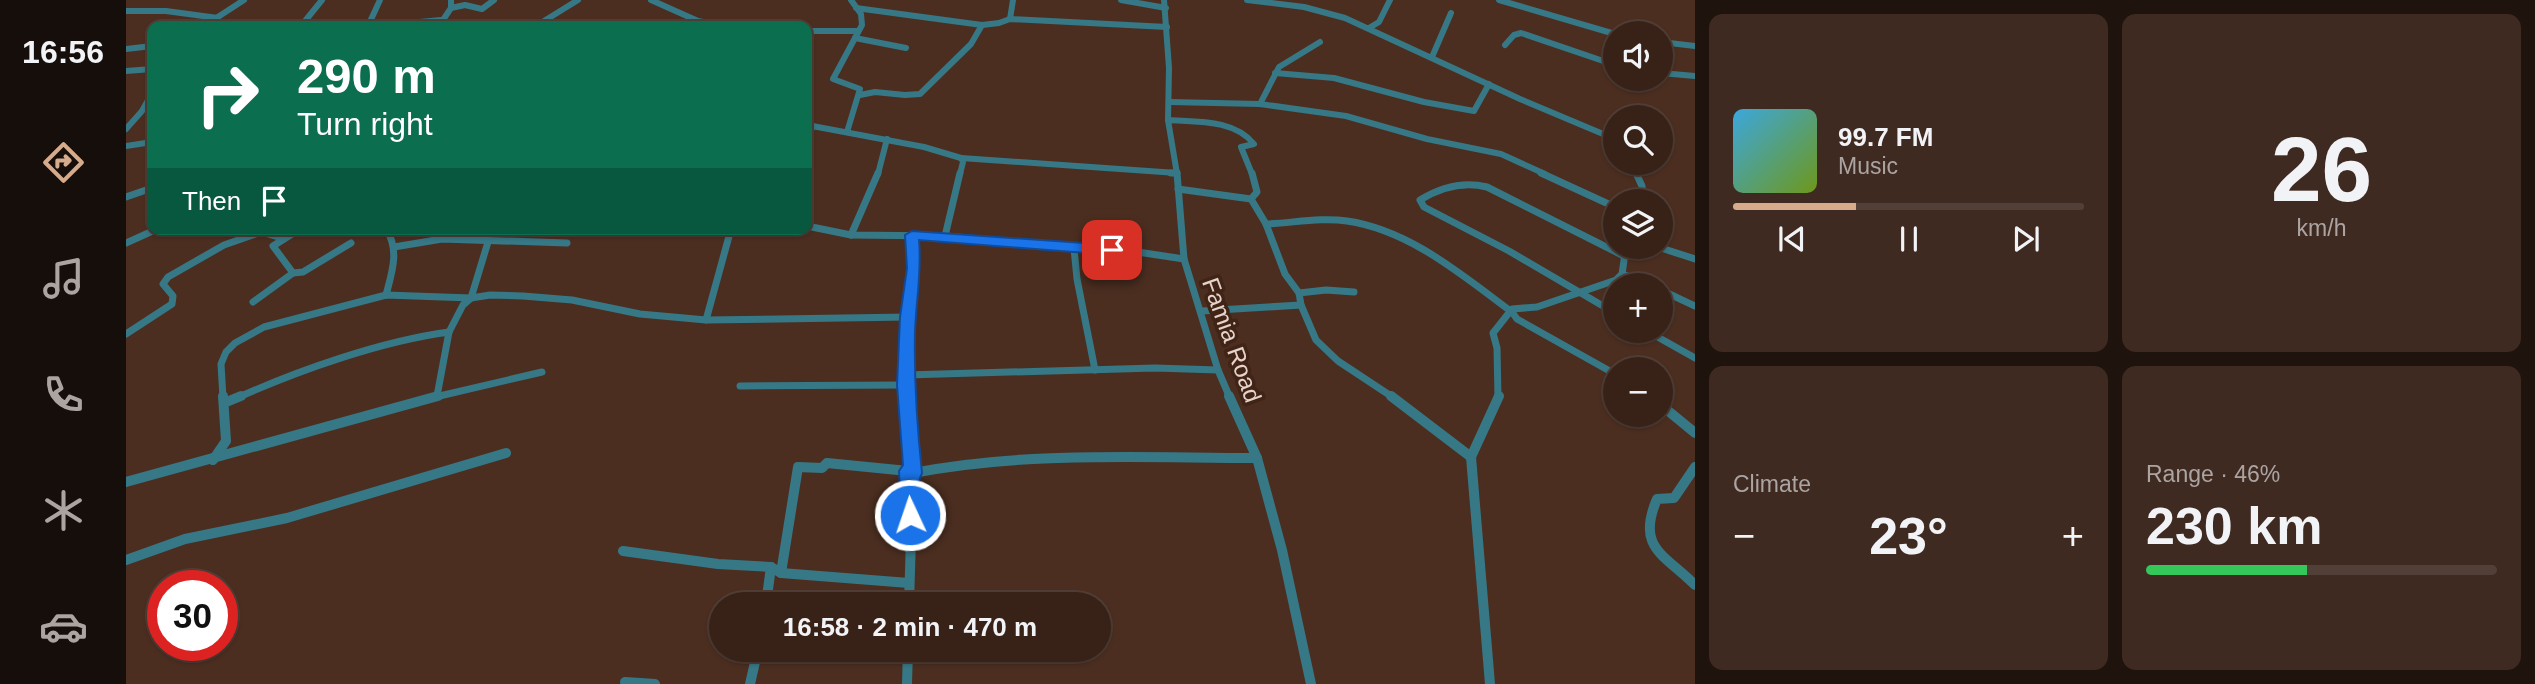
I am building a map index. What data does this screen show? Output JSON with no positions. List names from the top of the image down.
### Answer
{
  "streets": {
    "street": ["Famia Road"]
  },
  "page": {
    "tabs": "16:56",
    "tile": [
      ["26", "km/h"],
      "Climate",
      ["Range · 46%", "230 km"]
    ],
    "map_buttons": ["+", "−"],
    "turn": ["290 m", "Turn right"],
    "song": ["99.7 FM", "Music"],
    "then": "Then",
    "heat": ["−", "23°", "+"],
    "limit": "30",
    "trip": "16:58 · 2 min · 470 m"
  }
}
